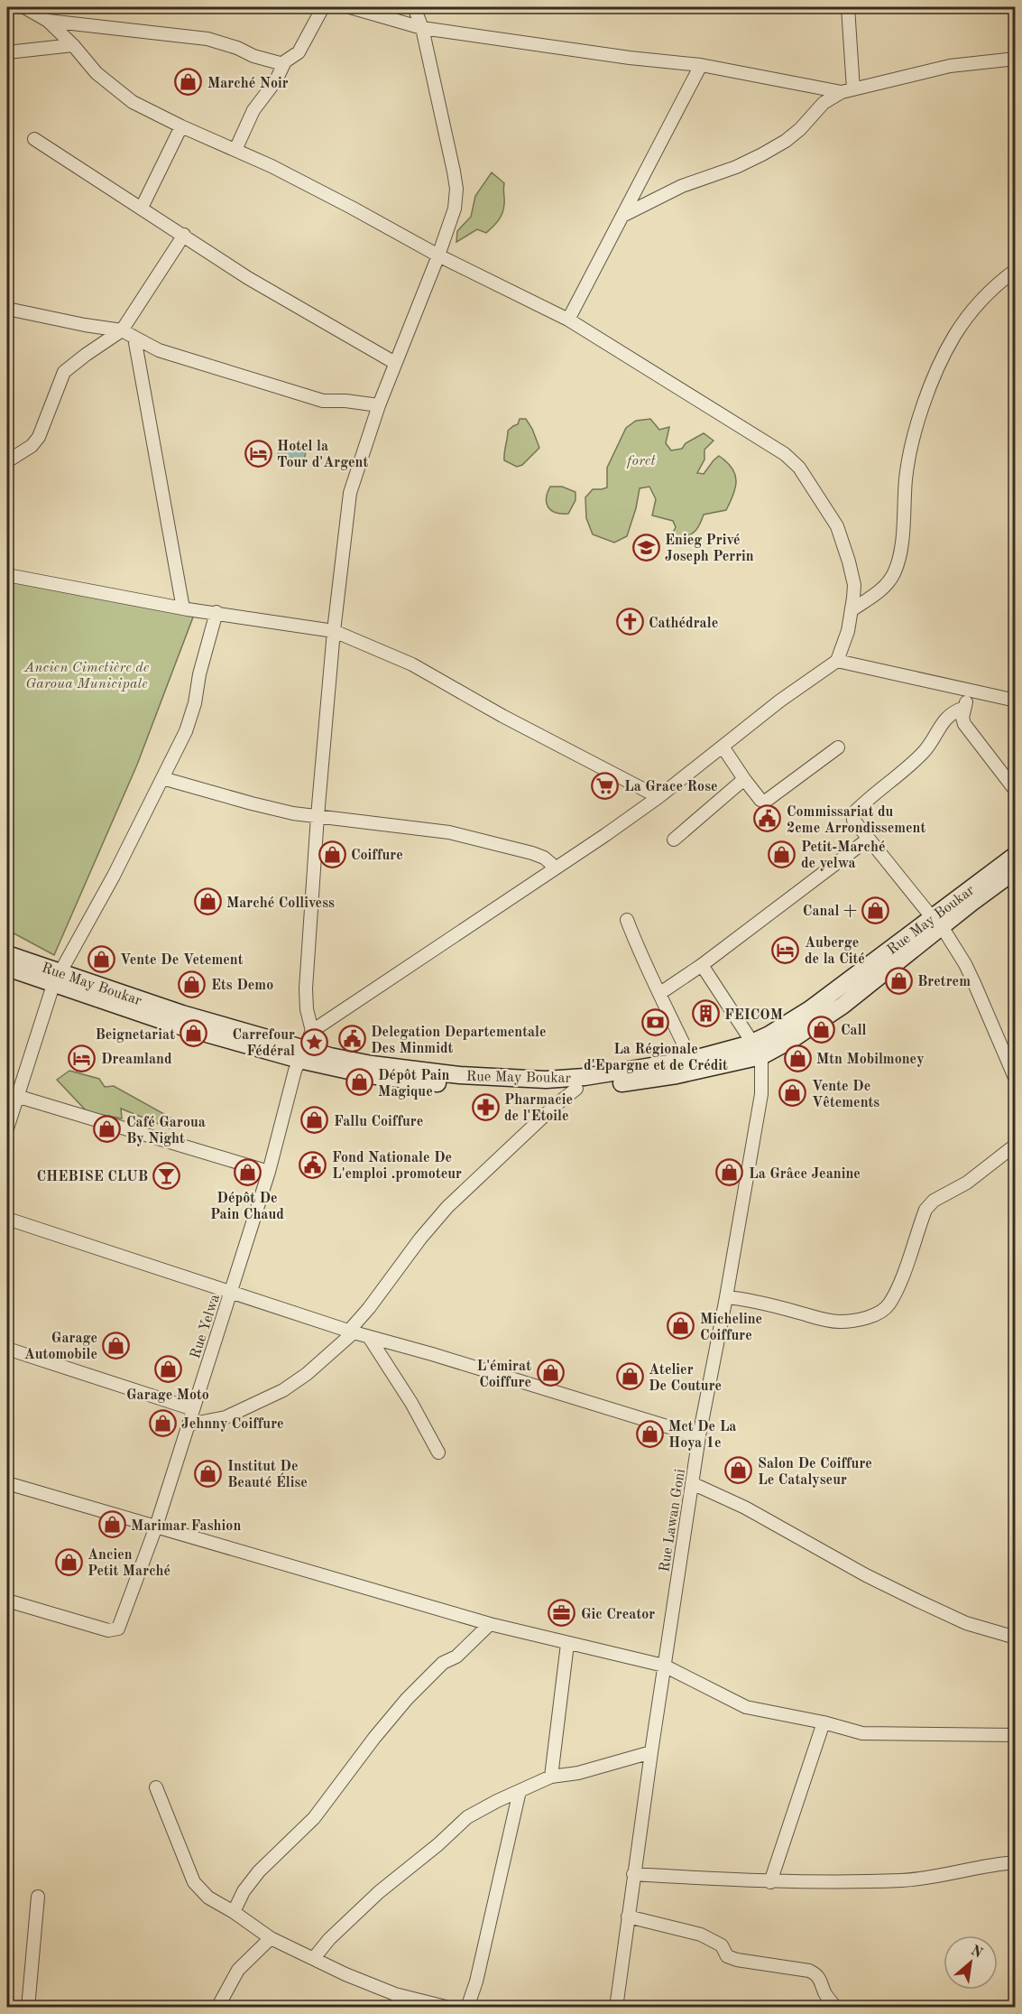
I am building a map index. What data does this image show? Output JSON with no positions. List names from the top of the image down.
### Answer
{
  "streets": {
    "main road": ["Rue May Boukar"],
    "street": ["Rue Yelwa", "Rue Lawan Goni"]
  },
  "crossings": [
    ["Rue May Boukar", "Rue Yelwa"],
    ["Rue May Boukar", "Rue Lawan Goni"]
  ],
  "parks": ["foret", "Ancien Cimetière de Garoua Municipale"],
  "places": {
    "shop": [
      "Marché Noir",
      "Coiffure",
      "Petit-Marché de yelwa",
      "Marché Collivess",
      "Canal +",
      "Vente De Vetement",
      "Bretrem",
      "Ets Demo",
      "Call",
      "Beignetariat",
      "Mtn Mobilmoney",
      "Dépôt Pain Magique",
      "Vente De Vêtements",
      "Fallu Coiffure",
      "Café Garoua By Night",
      "Dépôt De Pain Chaud",
      "La Grâce Jeanine",
      "Micheline Coiffure",
      "Garage Automobile",
      "Garage Moto",
      "L'émirat Coiffure",
      "Atelier De Couture",
      "Jehnny Coiffure",
      "Mct De La Hoya 1e",
      "Salon De Coiffure Le Catalyseur",
      "Institut De Beauté Élise",
      "Marimar Fashion",
      "Ancien Petit Marché"
    ],
    "hotel": ["Hotel la Tour d'Argent", "Auberge de la Cité", "Dreamland"],
    "school or university": ["Enieg Privé Joseph Perrin"],
    "church": ["Cathédrale"],
    "supermarket": ["La Grace Rose"],
    "public building": ["Commissariat du 2eme Arrondissement", "Delegation Departementale Des Minmidt", "Fond Nationale De L'emploi .promoteur"],
    "building": ["FEICOM"],
    "bank": ["La Régionale d'Epargne et de Crédit"],
    "place": ["Carrefour Fédéral"],
    "pharmacy": ["Pharmacie de l'Etoile"],
    "bar": ["CHEBISE CLUB"],
    "office": ["Gic Creator"]
  },
  "north": "top right"
}
